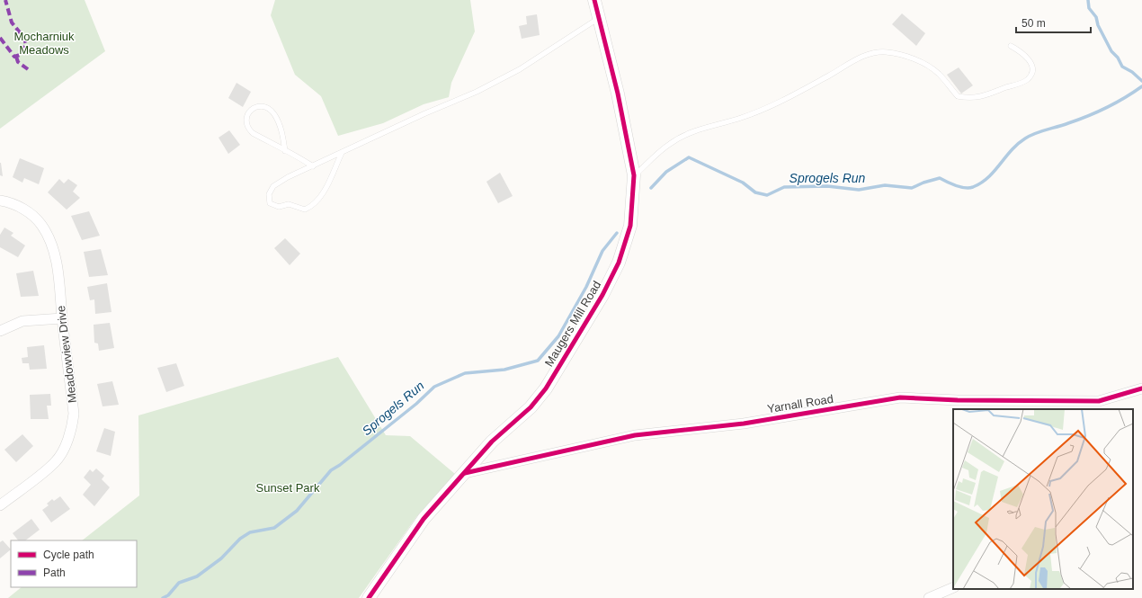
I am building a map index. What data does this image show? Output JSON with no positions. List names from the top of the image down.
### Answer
{
  "streets": {
    "street": ["Maugers Mill Road", "Meadowview Drive", "Yarnall Road"]
  },
  "crossings": [
    ["Maugers Mill Road", "Yarnall Road"]
  ],
  "water": ["Sprogels Run"],
  "parks": ["Mocharniuk Meadows", "Sunset Park"],
  "legend": ["Cycle path", "Path"],
  "scale_bar": "50 m"
}
